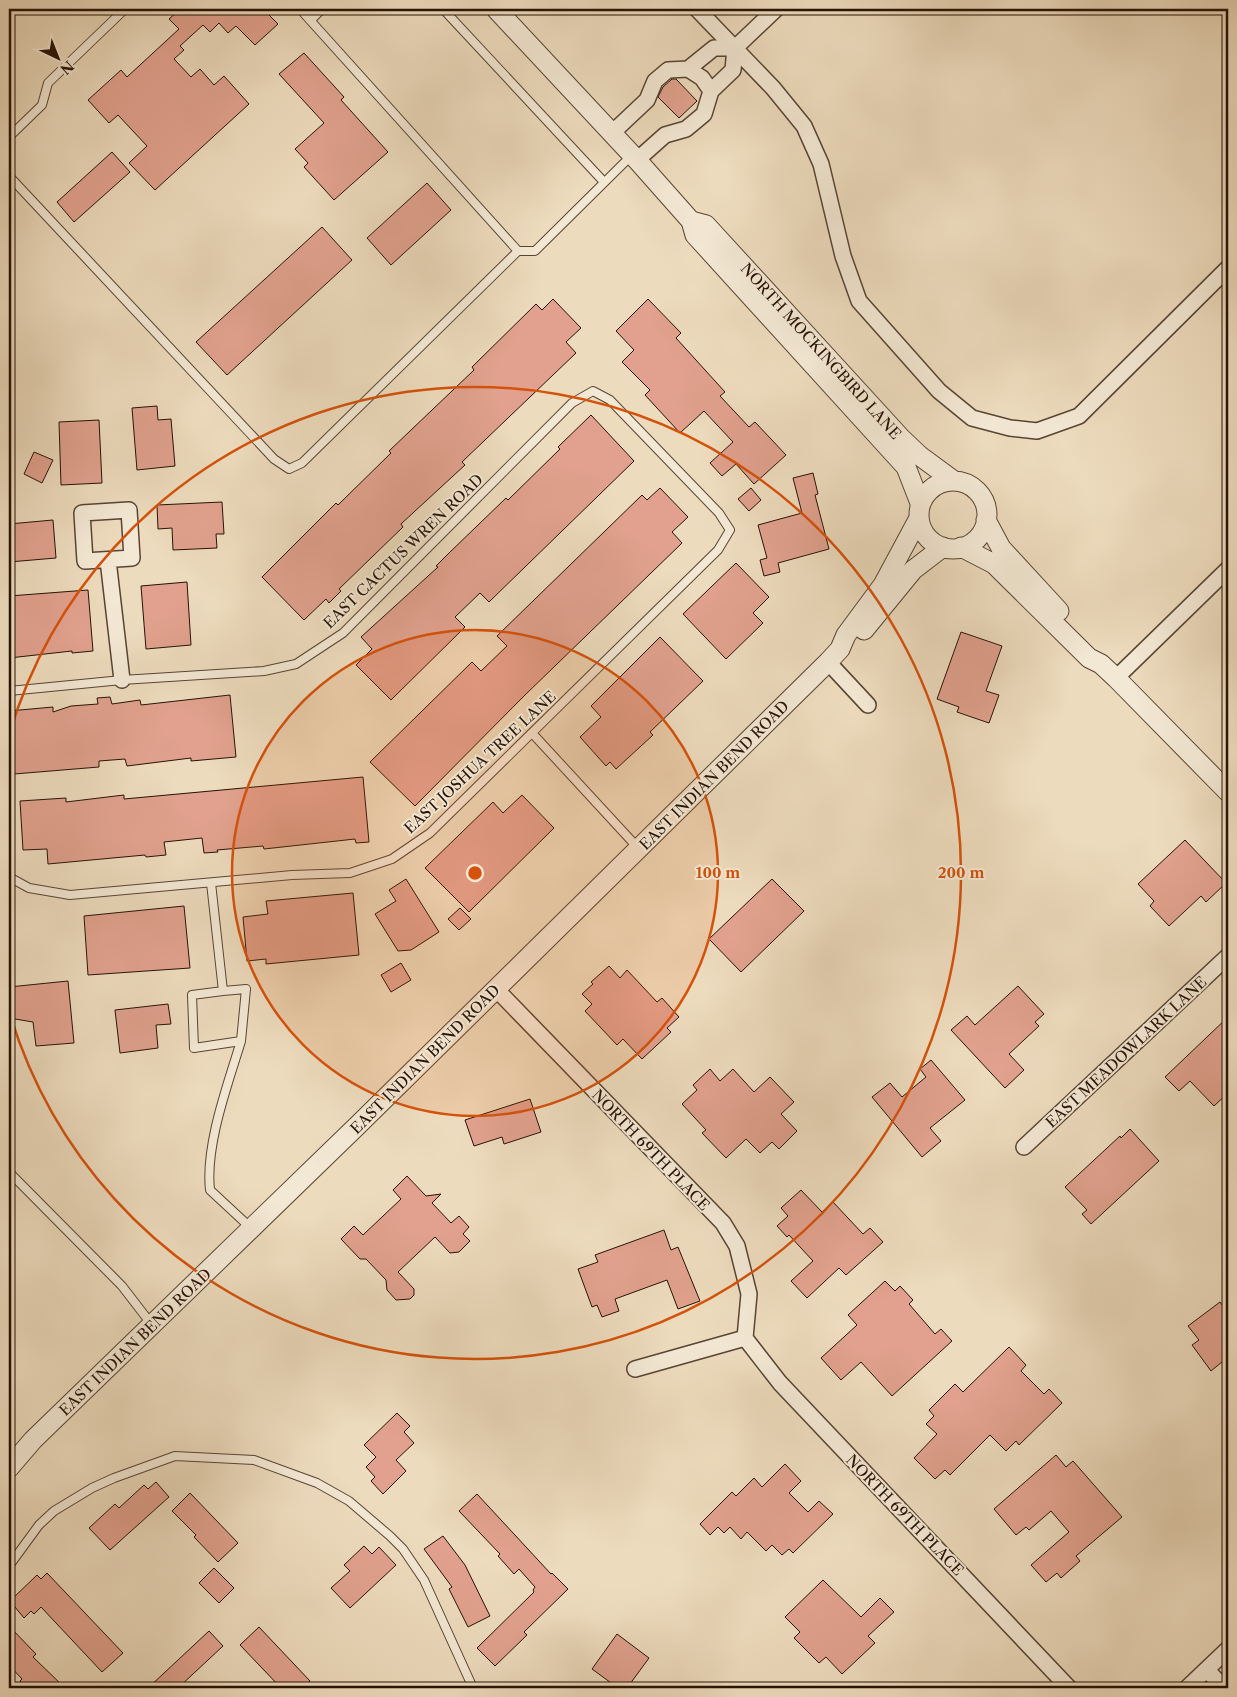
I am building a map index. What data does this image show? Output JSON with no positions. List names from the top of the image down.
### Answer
{
  "streets": {
    "street": [
      "NORTH MOCKINGBIRD LANE",
      "EAST INDIAN BEND ROAD",
      "EAST MEADOWLARK LANE",
      "NORTH 69TH PLACE"
    ],
    "lane": ["EAST CACTUS WREN ROAD", "EAST JOSHUA TREE LANE"]
  },
  "crossings": [
    ["NORTH MOCKINGBIRD LANE", "EAST INDIAN BEND ROAD"],
    ["EAST CACTUS WREN ROAD", "EAST JOSHUA TREE LANE"],
    ["EAST INDIAN BEND ROAD", "NORTH 69TH PLACE"]
  ],
  "north": "bottom right",
  "rings": ["100 m", "200 m"]
}
